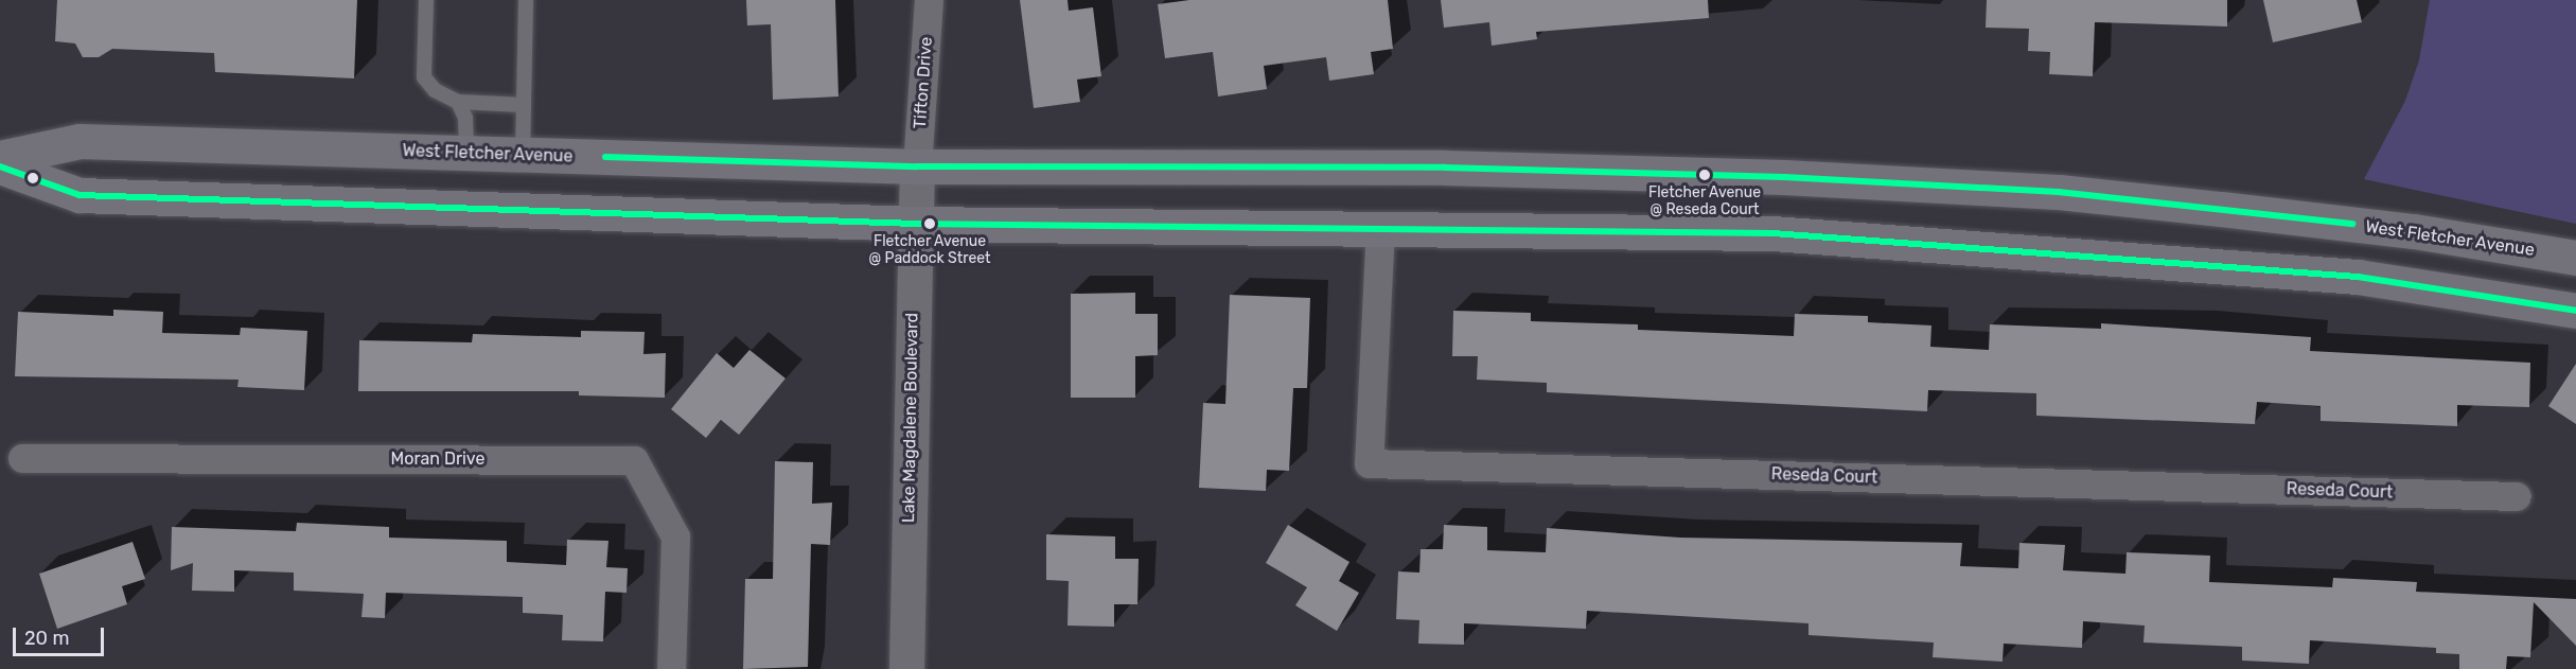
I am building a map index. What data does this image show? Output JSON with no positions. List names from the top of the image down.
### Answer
{
  "streets": {
    "main road": ["West Fletcher Avenue"],
    "street": [
      "Tifton Drive",
      "Lake Magdalene Boulevard",
      "Moran Drive",
      "Reseda Court"
    ]
  },
  "crossings": [
    ["Tifton Drive", "West Fletcher Avenue"],
    ["Tifton Drive", "Lake Magdalene Boulevard"],
    ["West Fletcher Avenue", "Lake Magdalene Boulevard"]
  ],
  "places": ["Fletcher Avenue @ Reseda Court", "Fletcher Avenue @ Paddock Street"],
  "scale_bar": "20 m"
}
